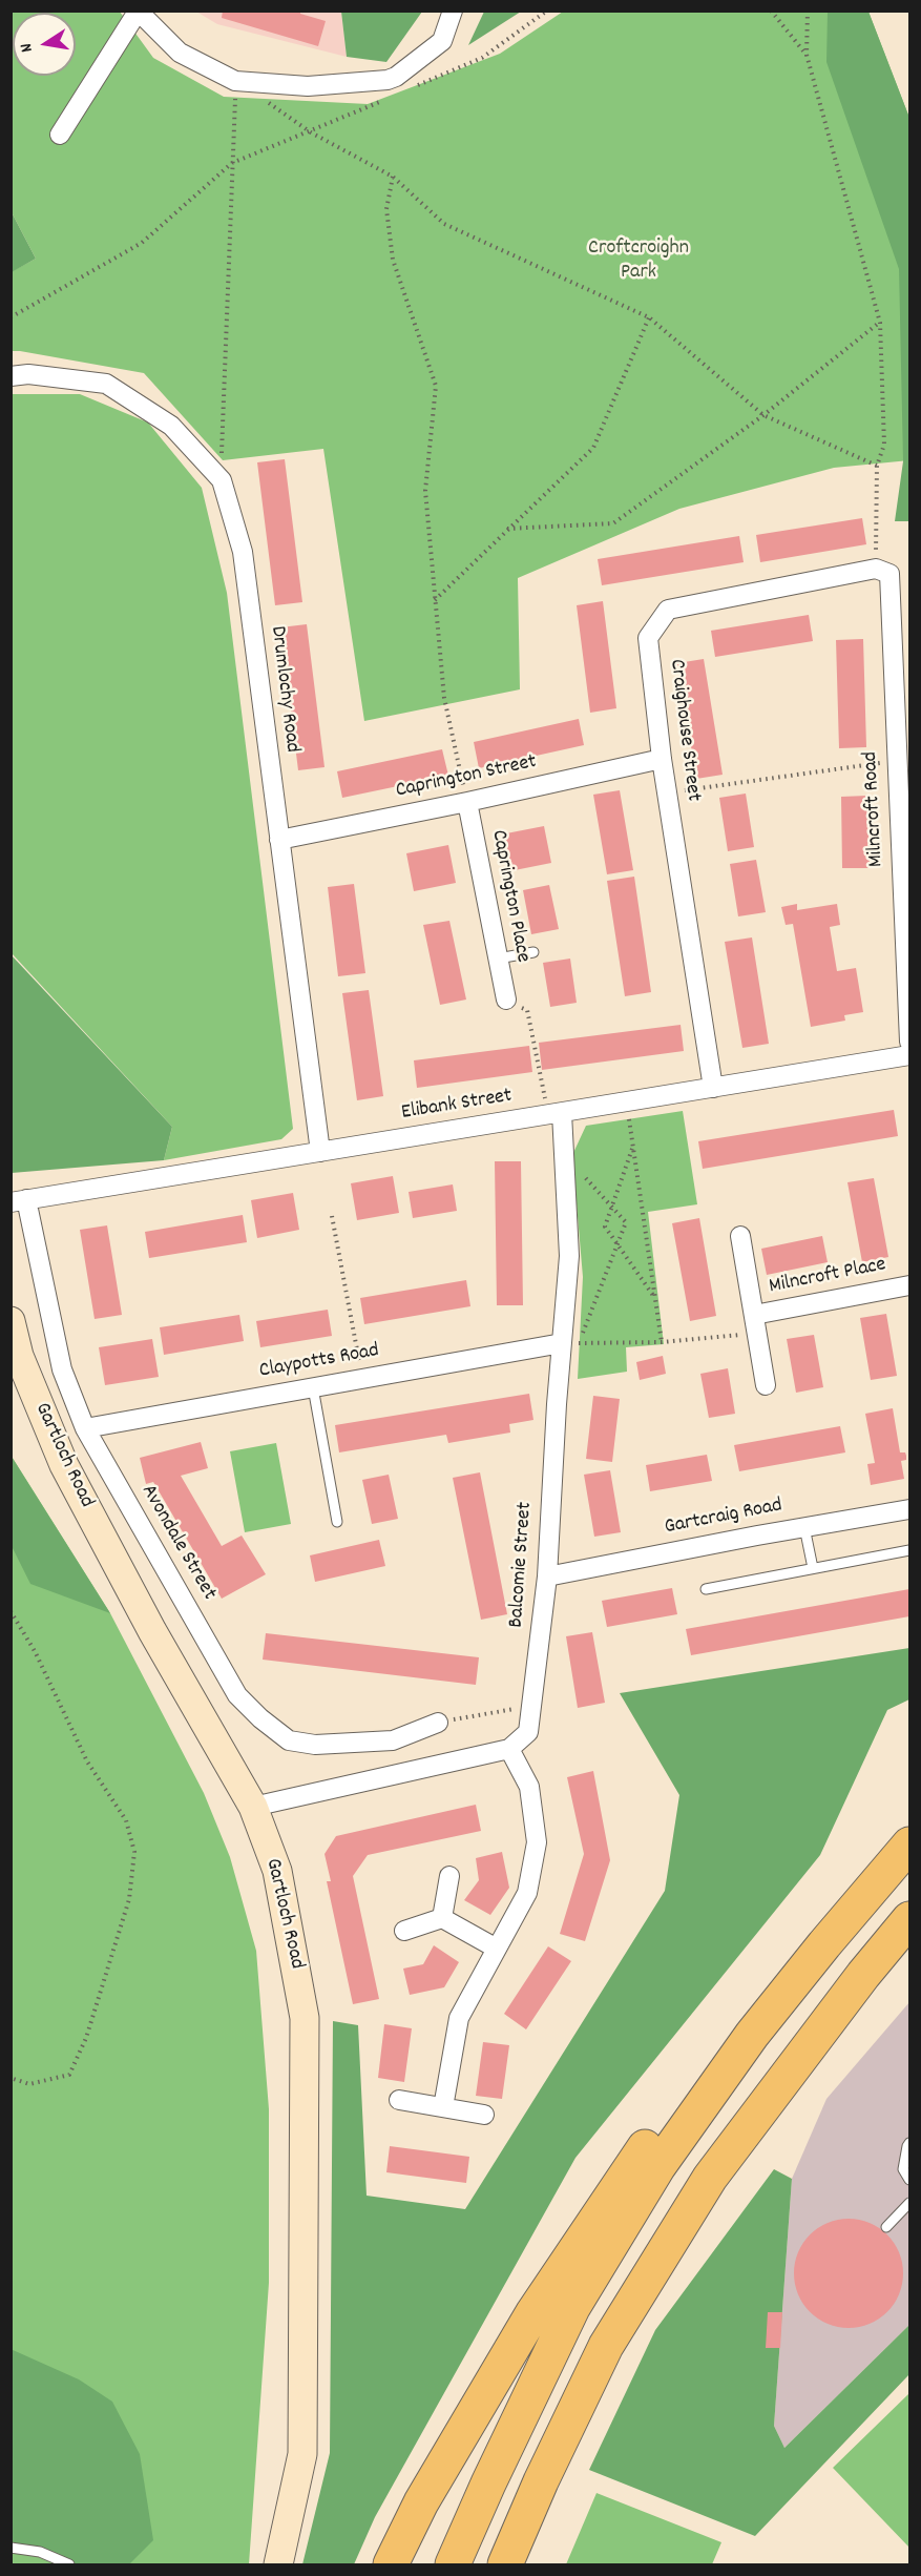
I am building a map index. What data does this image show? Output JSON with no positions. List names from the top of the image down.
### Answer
{
  "streets": {
    "main road": ["Gartloch Road"],
    "street": [
      "Drumlochy Road",
      "Craighouse Street",
      "Caprington Street",
      "Milncroft Road",
      "Caprington Place",
      "Elibank Street",
      "Milncroft Place",
      "Claypotts Road",
      "Gartcraig Road",
      "Avondale Street",
      "Balcomie Street"
    ]
  },
  "crossings": [
    ["Drumlochy Road", "Caprington Street"],
    ["Drumlochy Road", "Elibank Street"],
    ["Craighouse Street", "Caprington Street"],
    ["Craighouse Street", "Milncroft Road"],
    ["Craighouse Street", "Elibank Street"],
    ["Caprington Street", "Caprington Place"],
    ["Elibank Street", "Avondale Street"],
    ["Elibank Street", "Balcomie Street"],
    ["Claypotts Road", "Avondale Street"],
    ["Claypotts Road", "Balcomie Street"],
    ["Gartcraig Road", "Balcomie Street"]
  ],
  "parks": ["Croftcroighn Park"],
  "north": "left"
}
